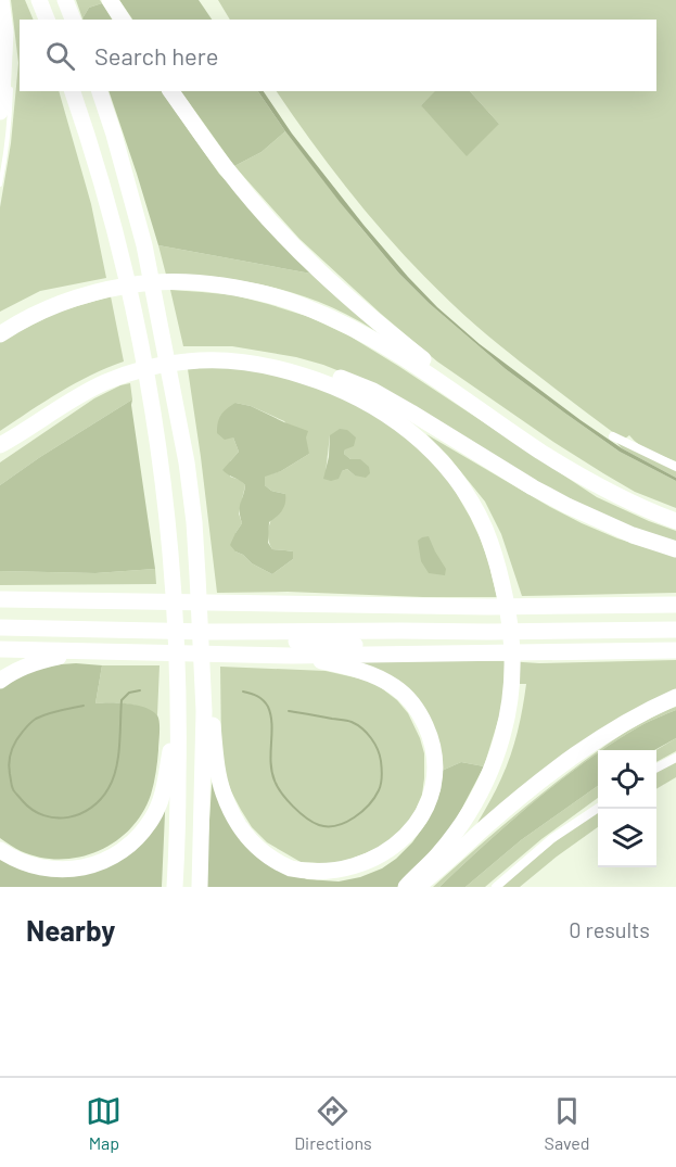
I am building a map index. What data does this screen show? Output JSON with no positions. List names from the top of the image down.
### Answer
{
  "page": {
    "search": "Search here",
    "heading": ["Nearby", "0 results"],
    "nav": ["Map", "Directions", "Saved"]
  }
}
